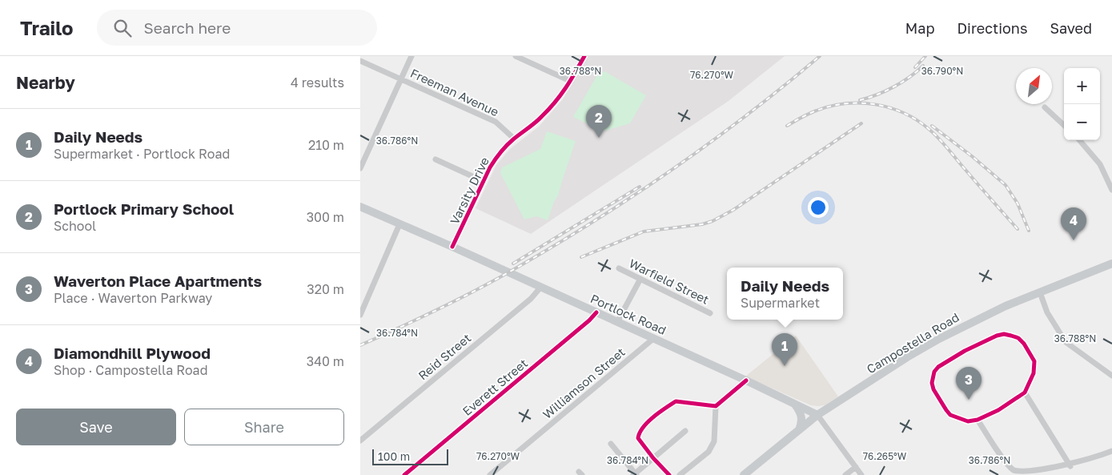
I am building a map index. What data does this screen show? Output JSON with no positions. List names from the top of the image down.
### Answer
{
  "streets": {
    "main road": ["Portlock Road", "Campostella Road"],
    "street": [
      "Freeman Avenue",
      "Varsity Drive",
      "Warfield Street",
      "Reid Street",
      "Williamson Street",
      "Everett Street"
    ]
  },
  "crossings": [
    ["Freeman Avenue", "Varsity Drive"],
    ["Varsity Drive", "Portlock Road"],
    ["Portlock Road", "Campostella Road"],
    ["Portlock Road", "Reid Street"],
    ["Portlock Road", "Williamson Street"],
    ["Portlock Road", "Everett Street"]
  ],
  "scale_bar": "100 m",
  "north": "top right",
  "page": {
    "header": "Trailo",
    "search": "Search here",
    "nav": ["Map", "Directions", "Saved"],
    "heading": ["Nearby", "4 results"],
    "map_buttons": ["+", "−"],
    "pins": [
      "2",
      "4",
      "1",
      "3"
    ],
    "list": [
      {
        "mark": "1",
        "name": "Daily Needs",
        "note": "Supermarket · Portlock Road",
        "value": "210 m"
      },
      {
        "mark": "2",
        "name": "Portlock Primary School",
        "note": "School",
        "value": "300 m"
      },
      {
        "mark": "3",
        "name": "Waverton Place Apartments",
        "note": "Place · Waverton Parkway",
        "value": "320 m"
      },
      {
        "mark": "4",
        "name": "Diamondhill Plywood",
        "note": "Shop · Campostella Road",
        "value": "340 m"
      }
    ],
    "popup": ["Daily Needs", "Supermarket"],
    "buttons": ["Save", "Share"],
    "scale": "100 m"
  },
  "coordinates": [
    "36.788°N",
    "36.790°N",
    "76.270°W",
    "36.786°N",
    "36.784°N",
    "76.265°W"
  ]
}
